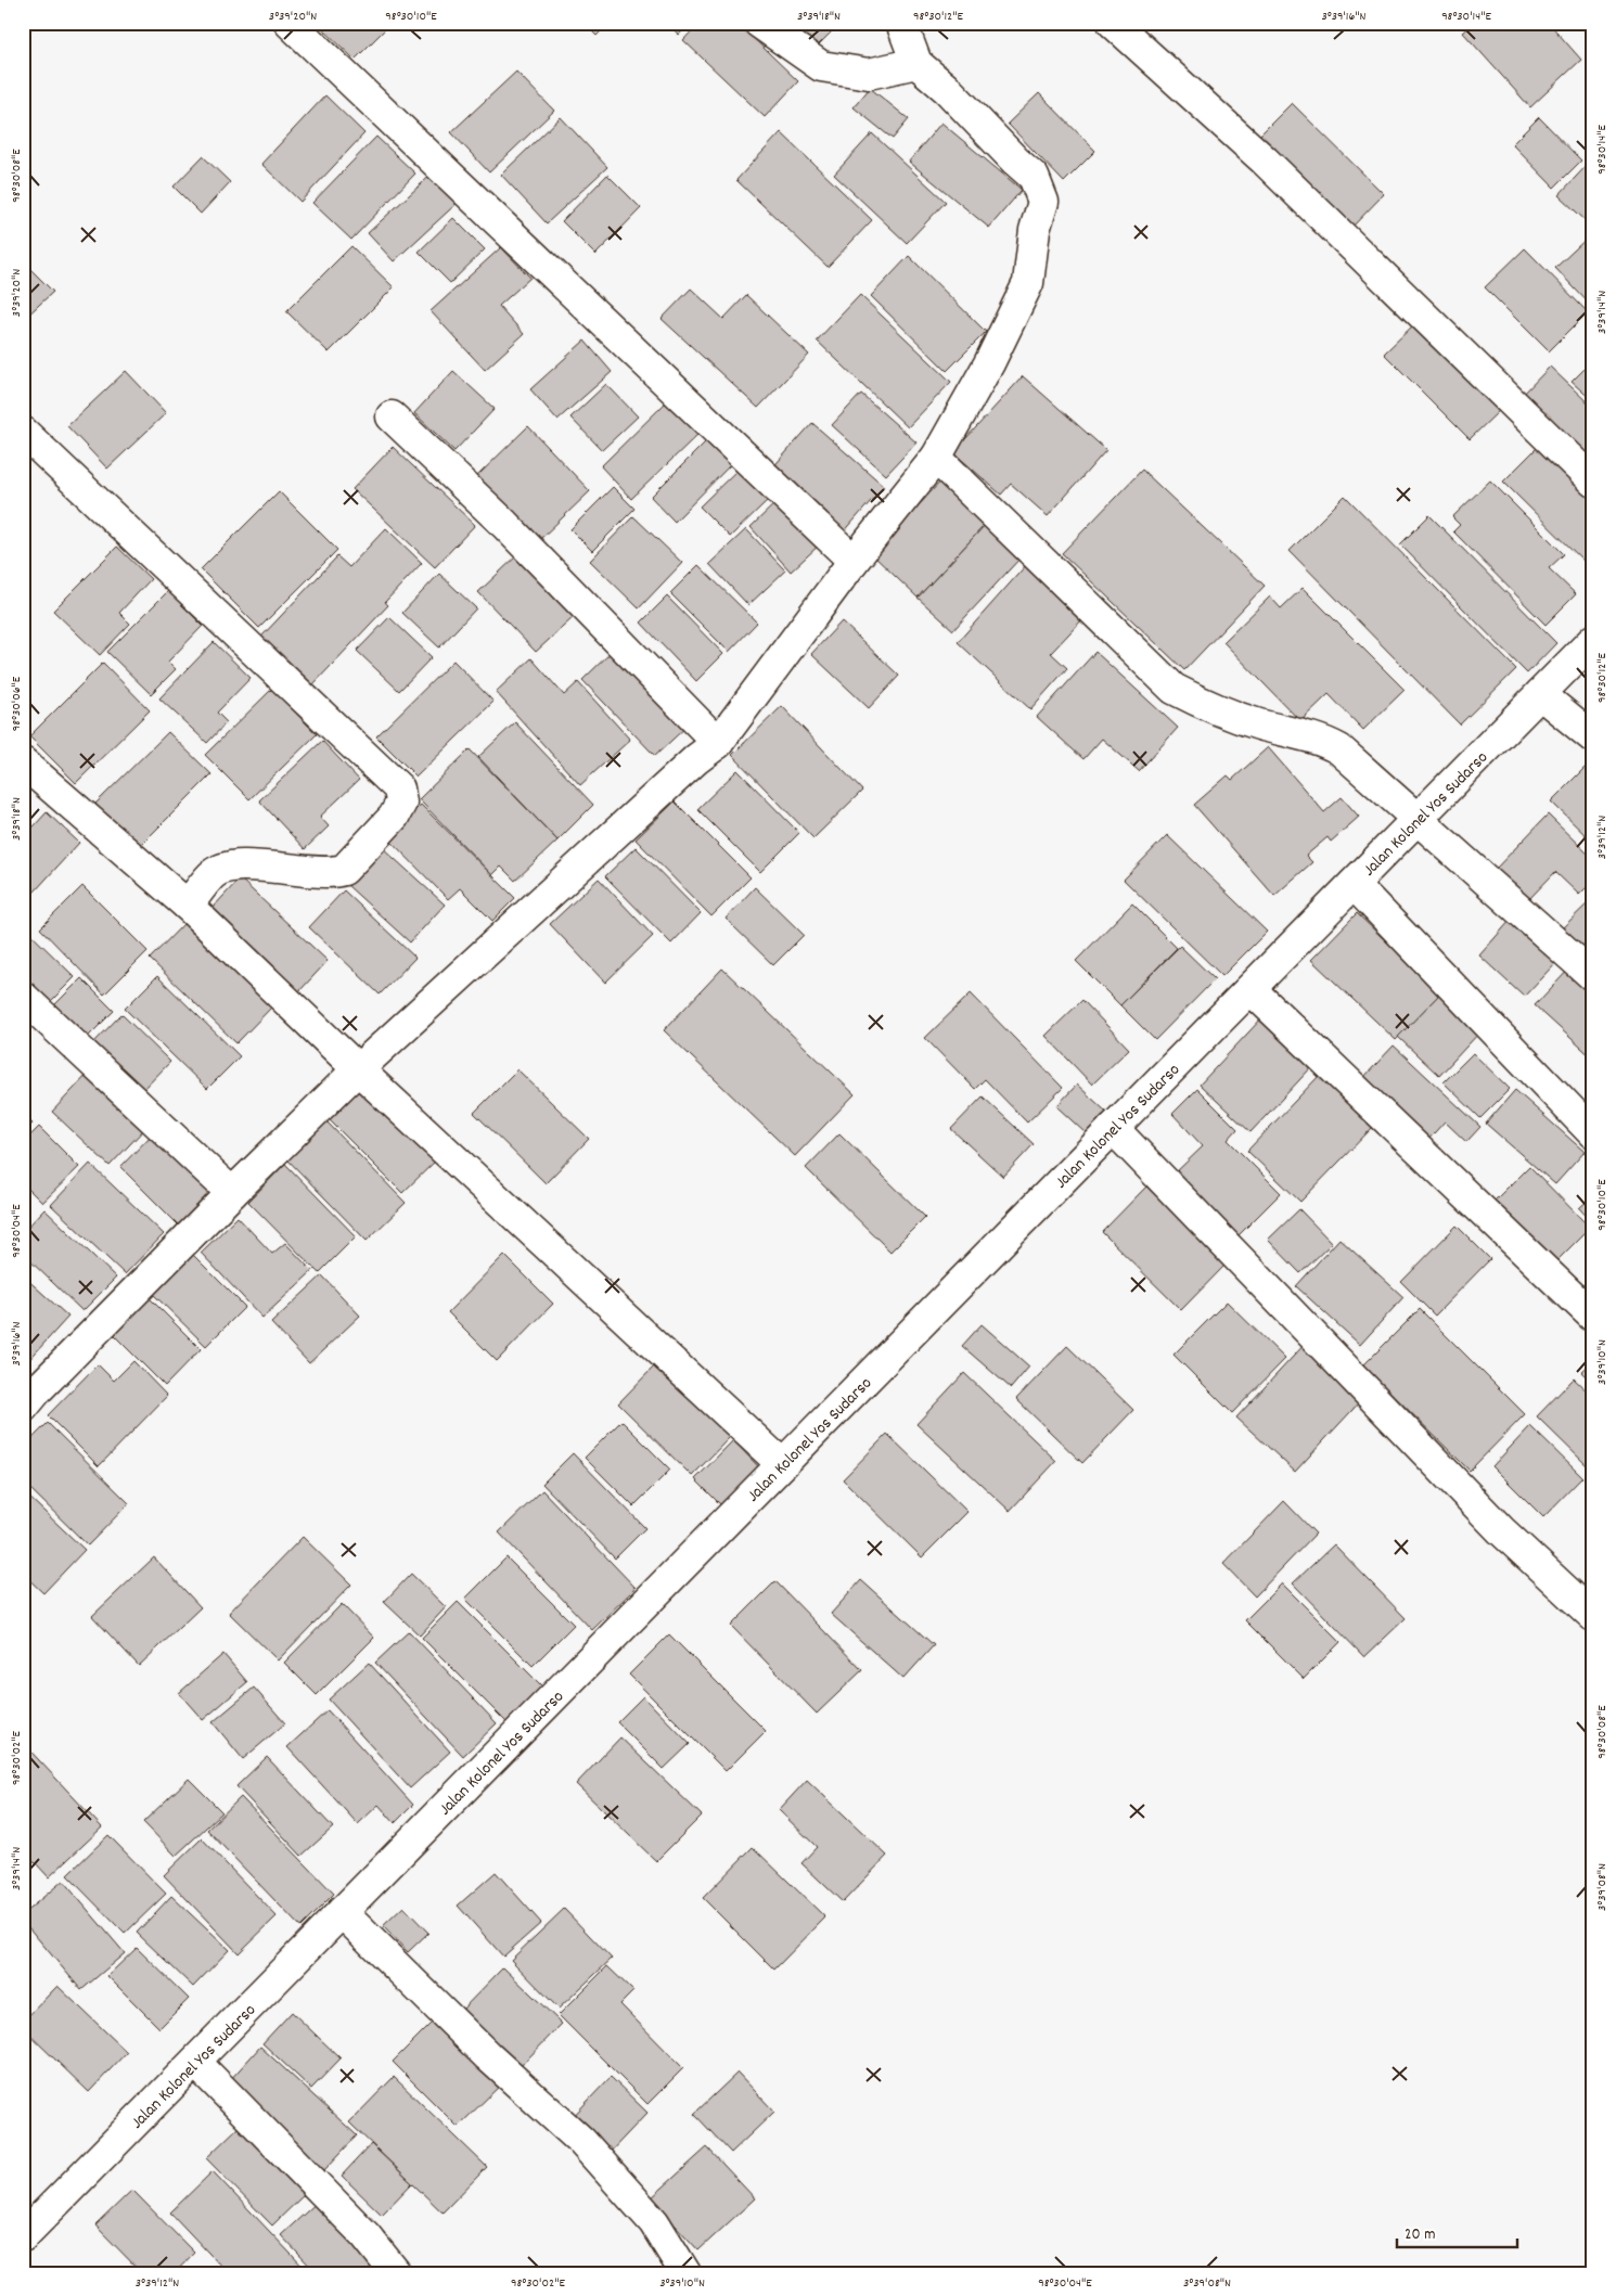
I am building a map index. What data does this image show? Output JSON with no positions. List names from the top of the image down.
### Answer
{
  "streets": {
    "street": ["Jalan Kolonel Yos Sudarso"]
  },
  "scale_bar": "20 m",
  "coordinates": [
    "3°39'20\"N",
    "98°30'10\"E",
    "3°39'18\"N",
    "98°30'12\"E",
    "3°39'16\"N",
    "98°30'14\"E",
    "98°30'08\"E",
    "3°39'14\"N",
    "98°30'06\"E",
    "3°39'12\"N",
    "98°30'04\"E",
    "3°39'10\"N",
    "98°30'02\"E",
    "3°39'08\"N"
  ]
}
